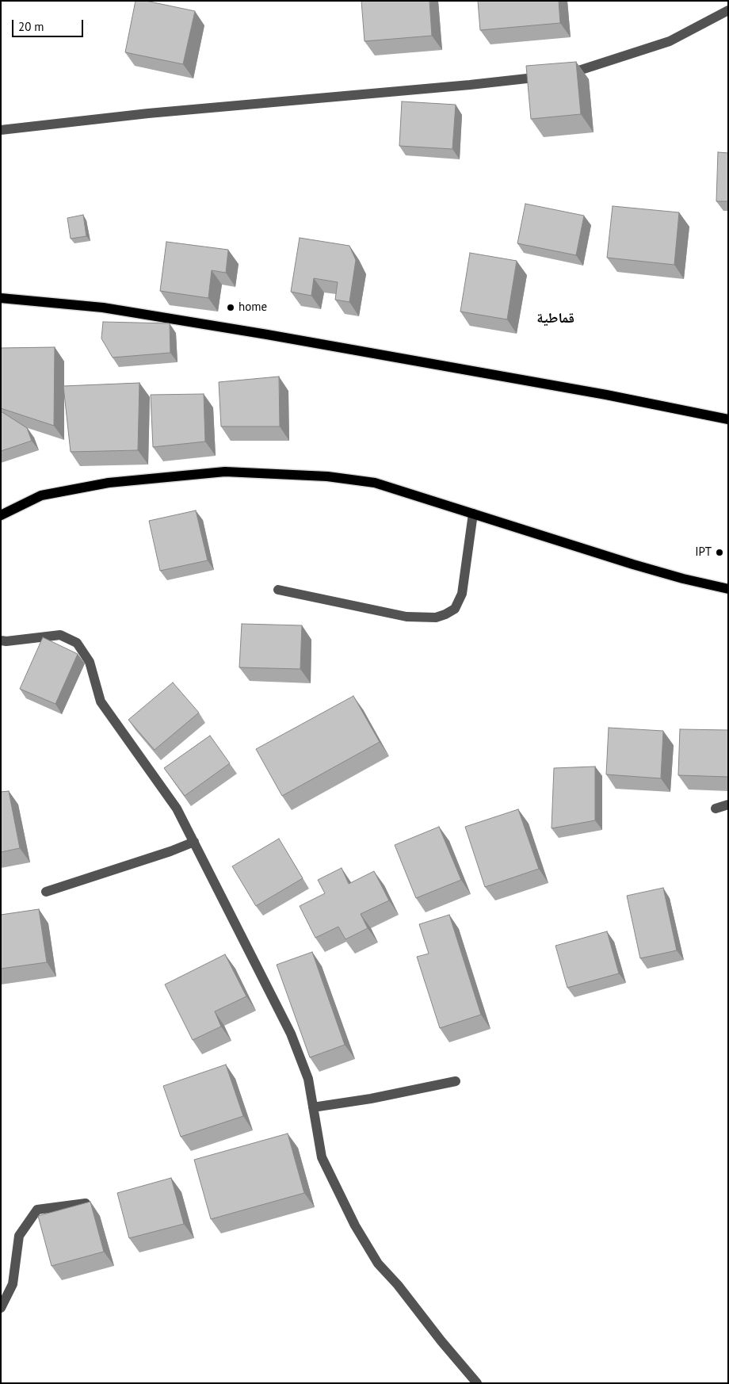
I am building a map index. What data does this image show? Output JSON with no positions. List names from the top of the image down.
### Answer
{
  "districts": ["قماطية"],
  "places": ["home", "IPT"],
  "scale_bar": "20 m"
}
